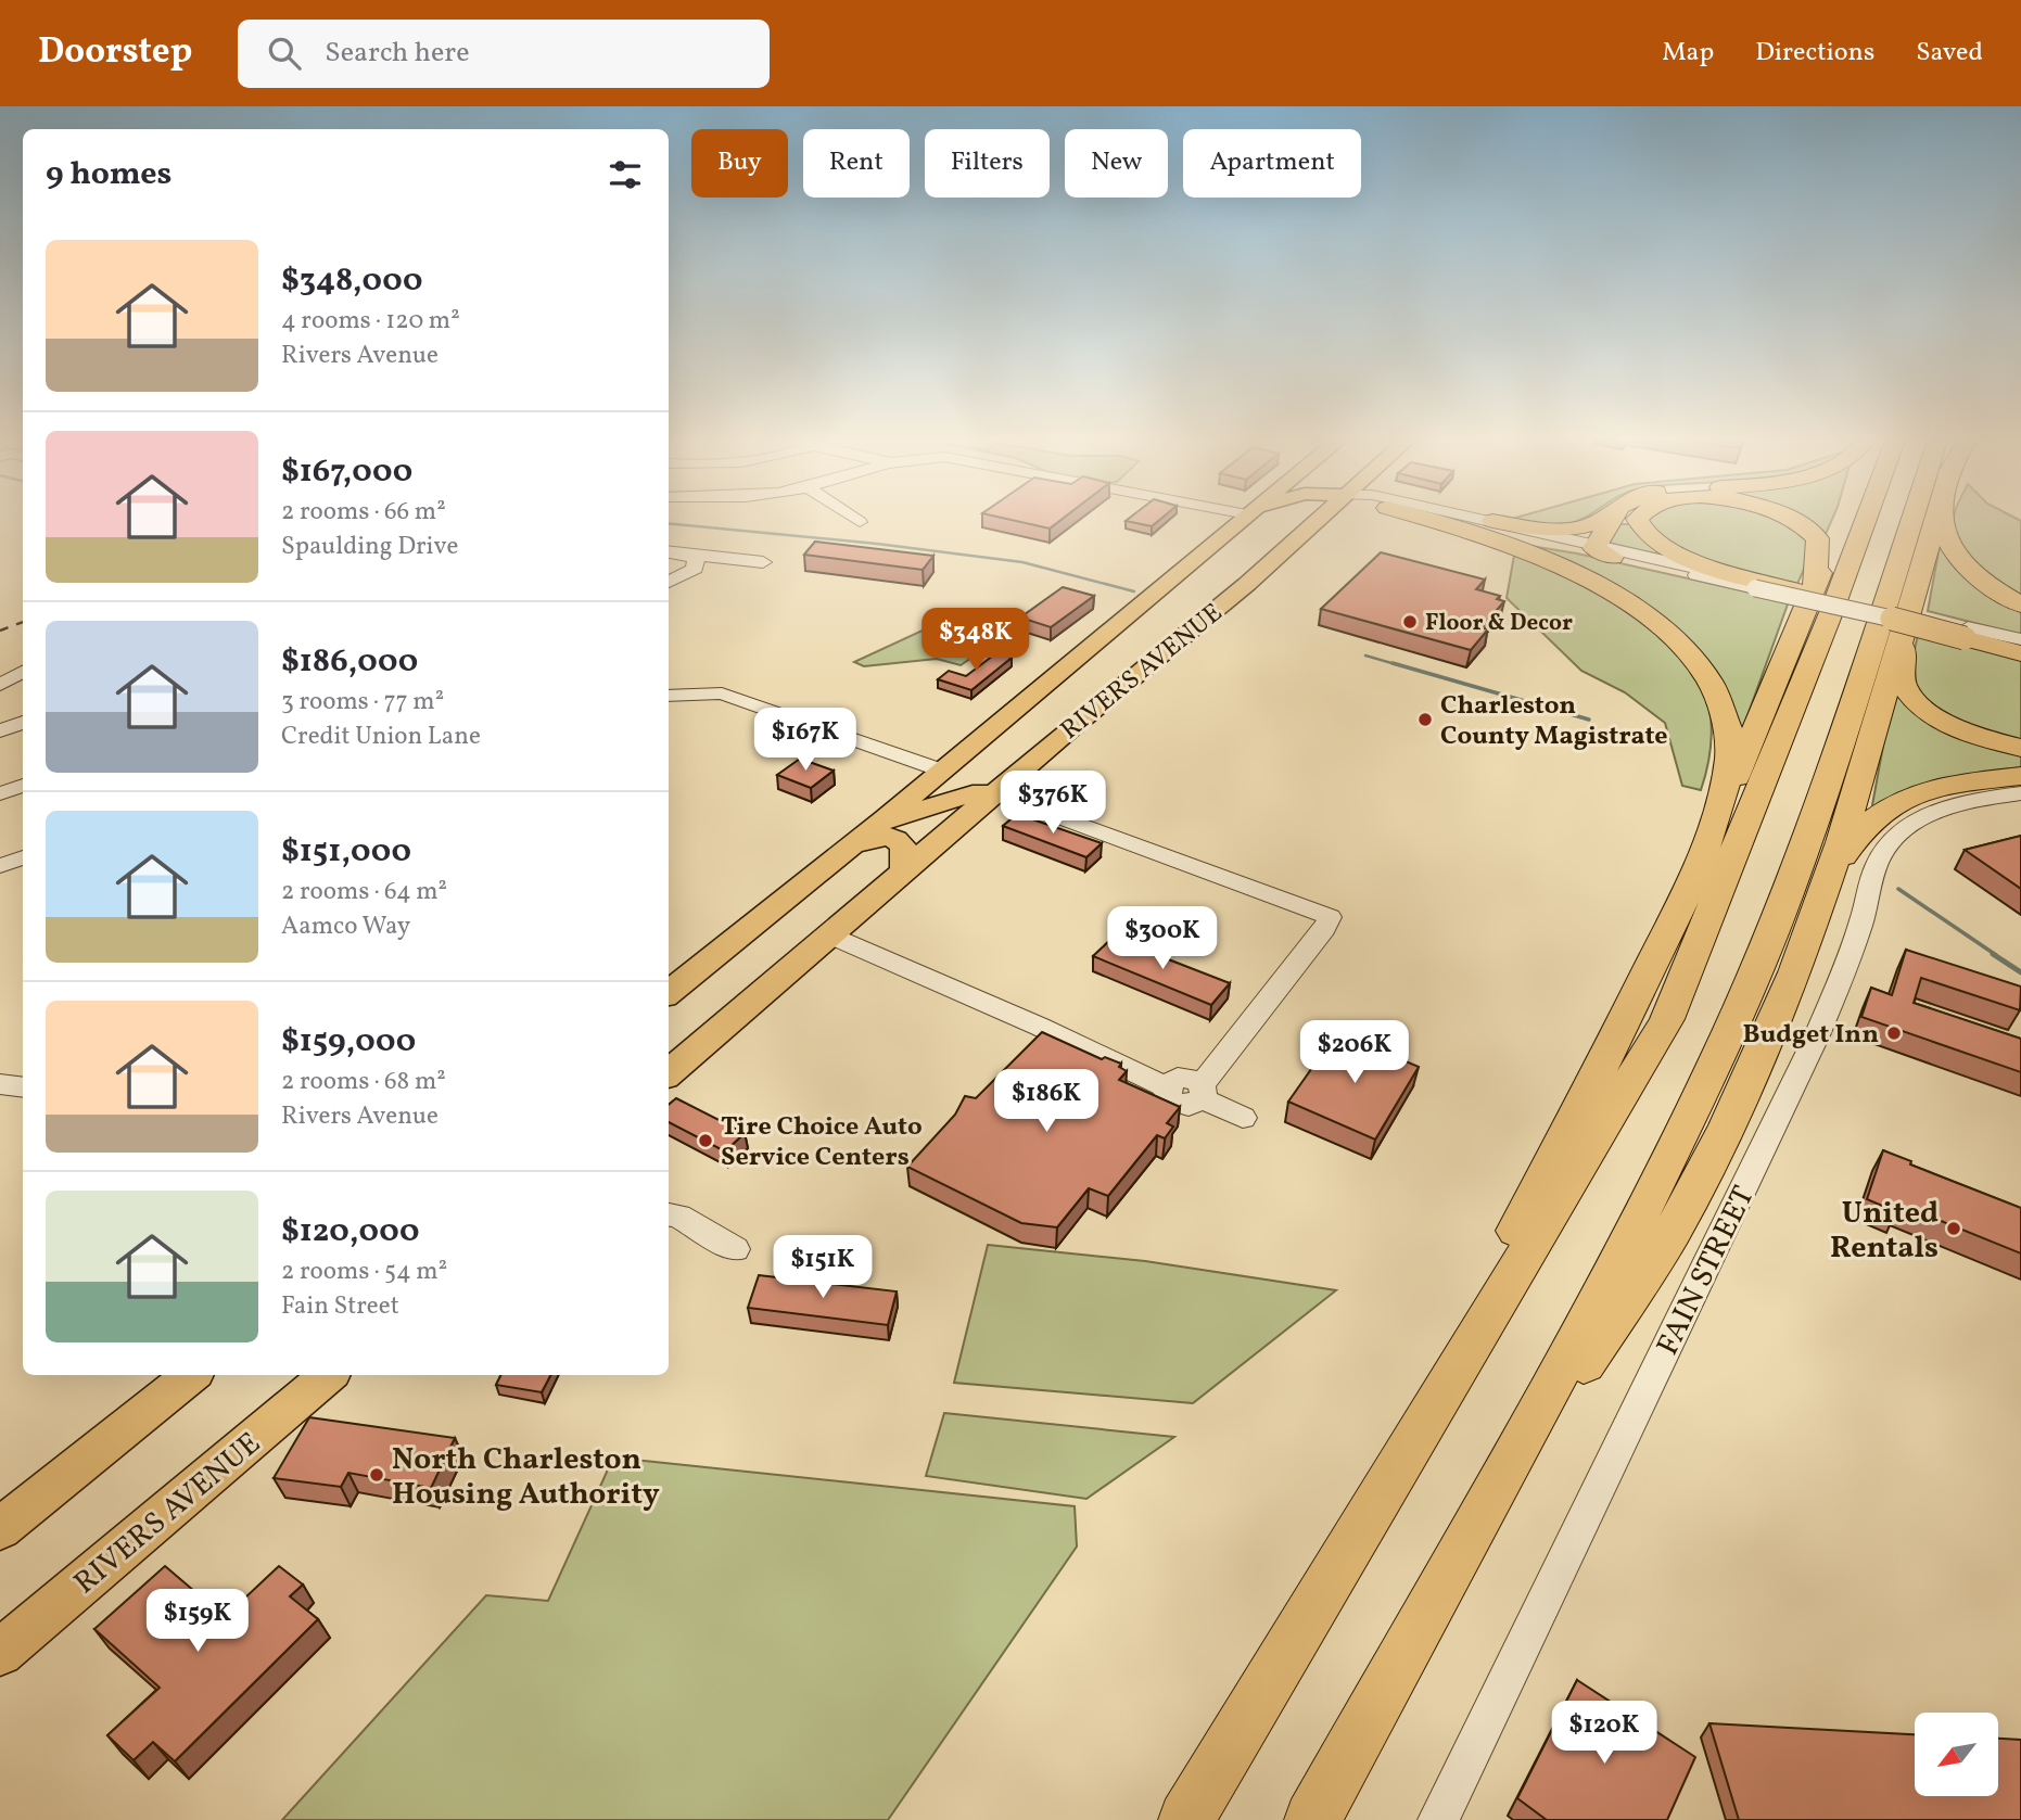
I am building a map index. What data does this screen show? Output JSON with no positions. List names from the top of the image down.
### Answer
{
  "streets": {
    "main road": ["RIVERS AVENUE"],
    "street": ["FAIN STREET"]
  },
  "places": [
    "Floor & Decor",
    "Charleston County Magistrate",
    "Budget Inn",
    "Tire Choice Auto Service Centers",
    "United Rentals",
    "North Charleston Housing Authority"
  ],
  "north": "bottom left",
  "page": {
    "header": "Doorstep",
    "search": "Search here",
    "nav": ["Map", "Directions", "Saved"],
    "chip": [
      "Buy",
      "Rent",
      "Filters",
      "New",
      "Apartment"
    ],
    "heading": "9 homes",
    "list": [
      {
        "name": "$348,000",
        "note": "4 rooms · 120 m² · Rivers Avenue"
      },
      {
        "name": "$167,000",
        "note": "2 rooms · 66 m² · Spaulding Drive"
      },
      {
        "name": "$186,000",
        "note": "3 rooms · 77 m² · Credit Union Lane"
      },
      {
        "name": "$151,000",
        "note": "2 rooms · 64 m² · Aamco Way"
      },
      {
        "name": "$159,000",
        "note": "2 rooms · 68 m² · Rivers Avenue"
      },
      {
        "name": "$120,000",
        "note": "2 rooms · 54 m² · Fain Street"
      }
    ],
    "price": [
      "$348K",
      "$167K",
      "$376K",
      "$300K",
      "$206K",
      "$186K",
      "$151K",
      "$159K",
      "$120K"
    ]
  }
}
